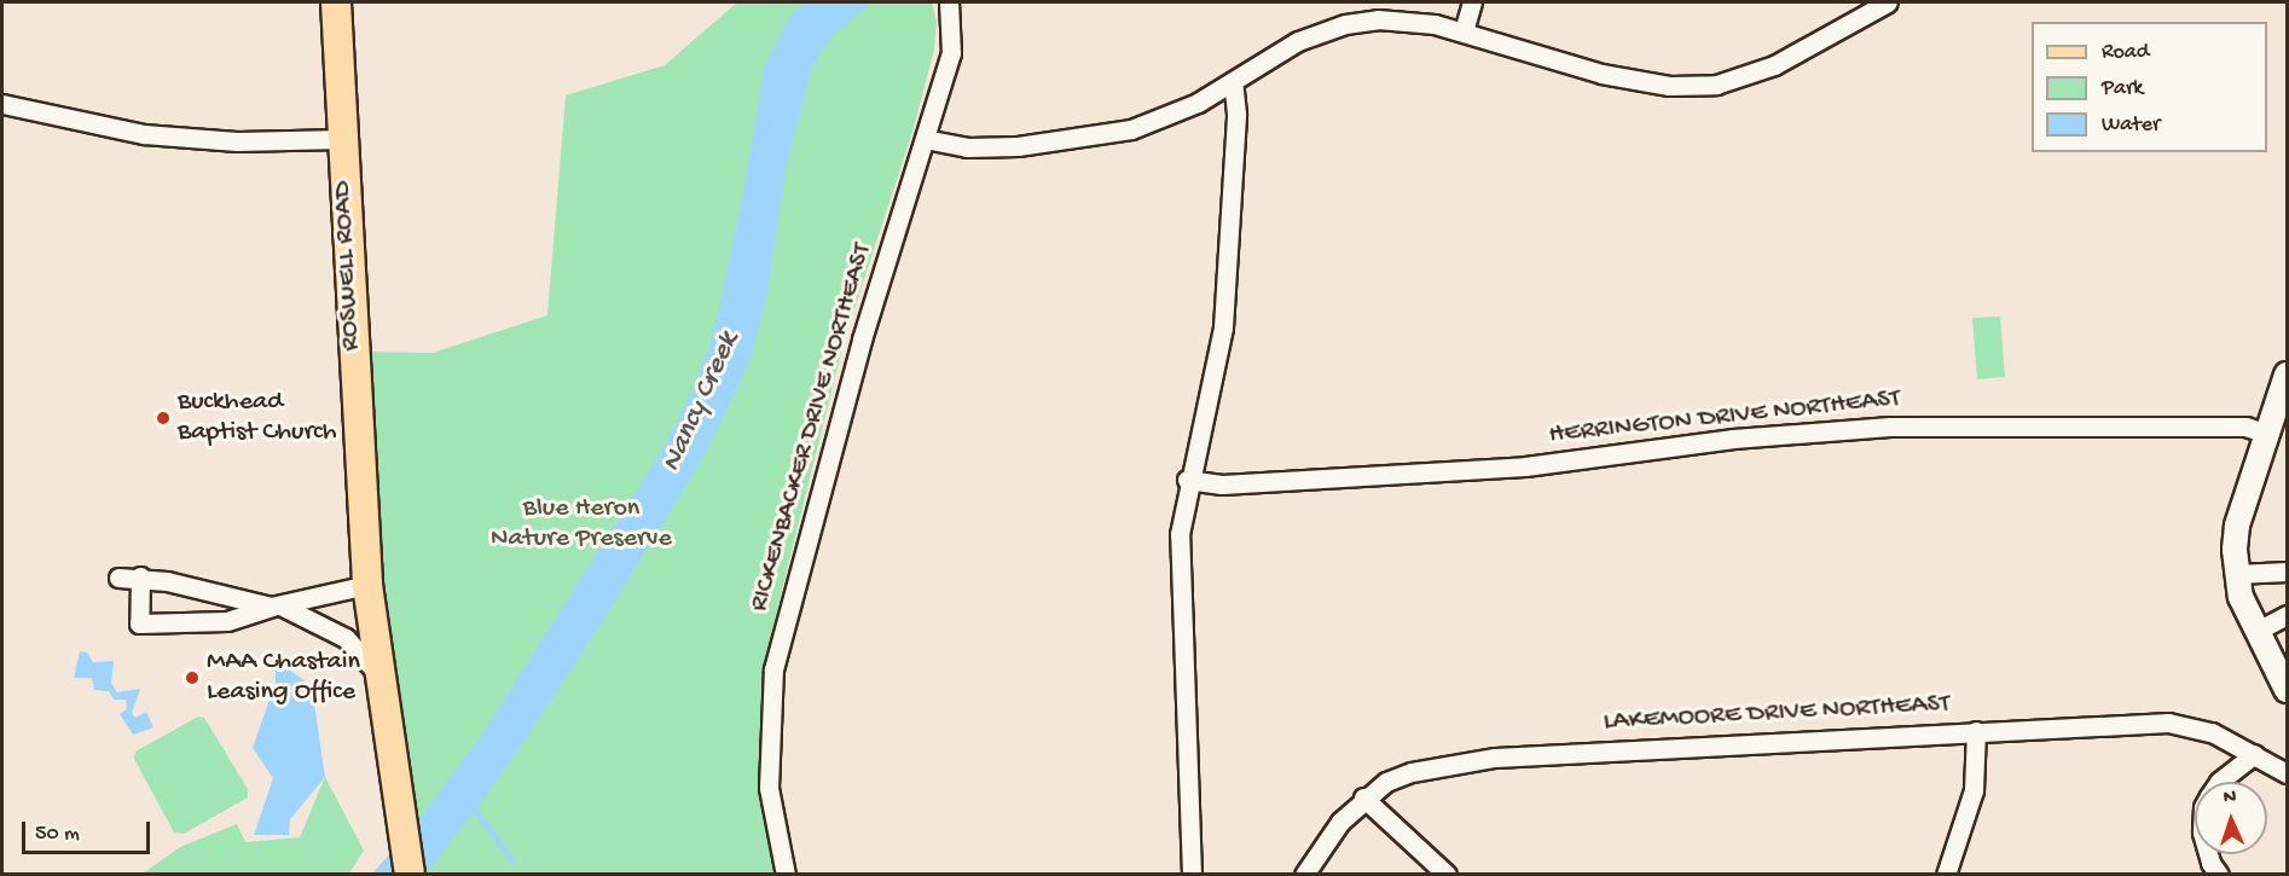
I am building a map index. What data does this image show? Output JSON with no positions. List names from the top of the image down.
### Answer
{
  "streets": {
    "main road": ["ROSWELL ROAD"],
    "street": ["HERRINGTON DRIVE NORTHEAST", "RICKENBACKER DRIVE NORTHEAST", "LAKEMOORE DRIVE NORTHEAST"]
  },
  "water": ["Nancy Creek"],
  "parks": ["Blue Heron Nature Preserve"],
  "places": ["Buckhead Baptist Church", "MAA Chastain Leasing Office"],
  "legend": ["Road", "Park", "Water"],
  "scale_bar": "50 m",
  "north": "top"
}
